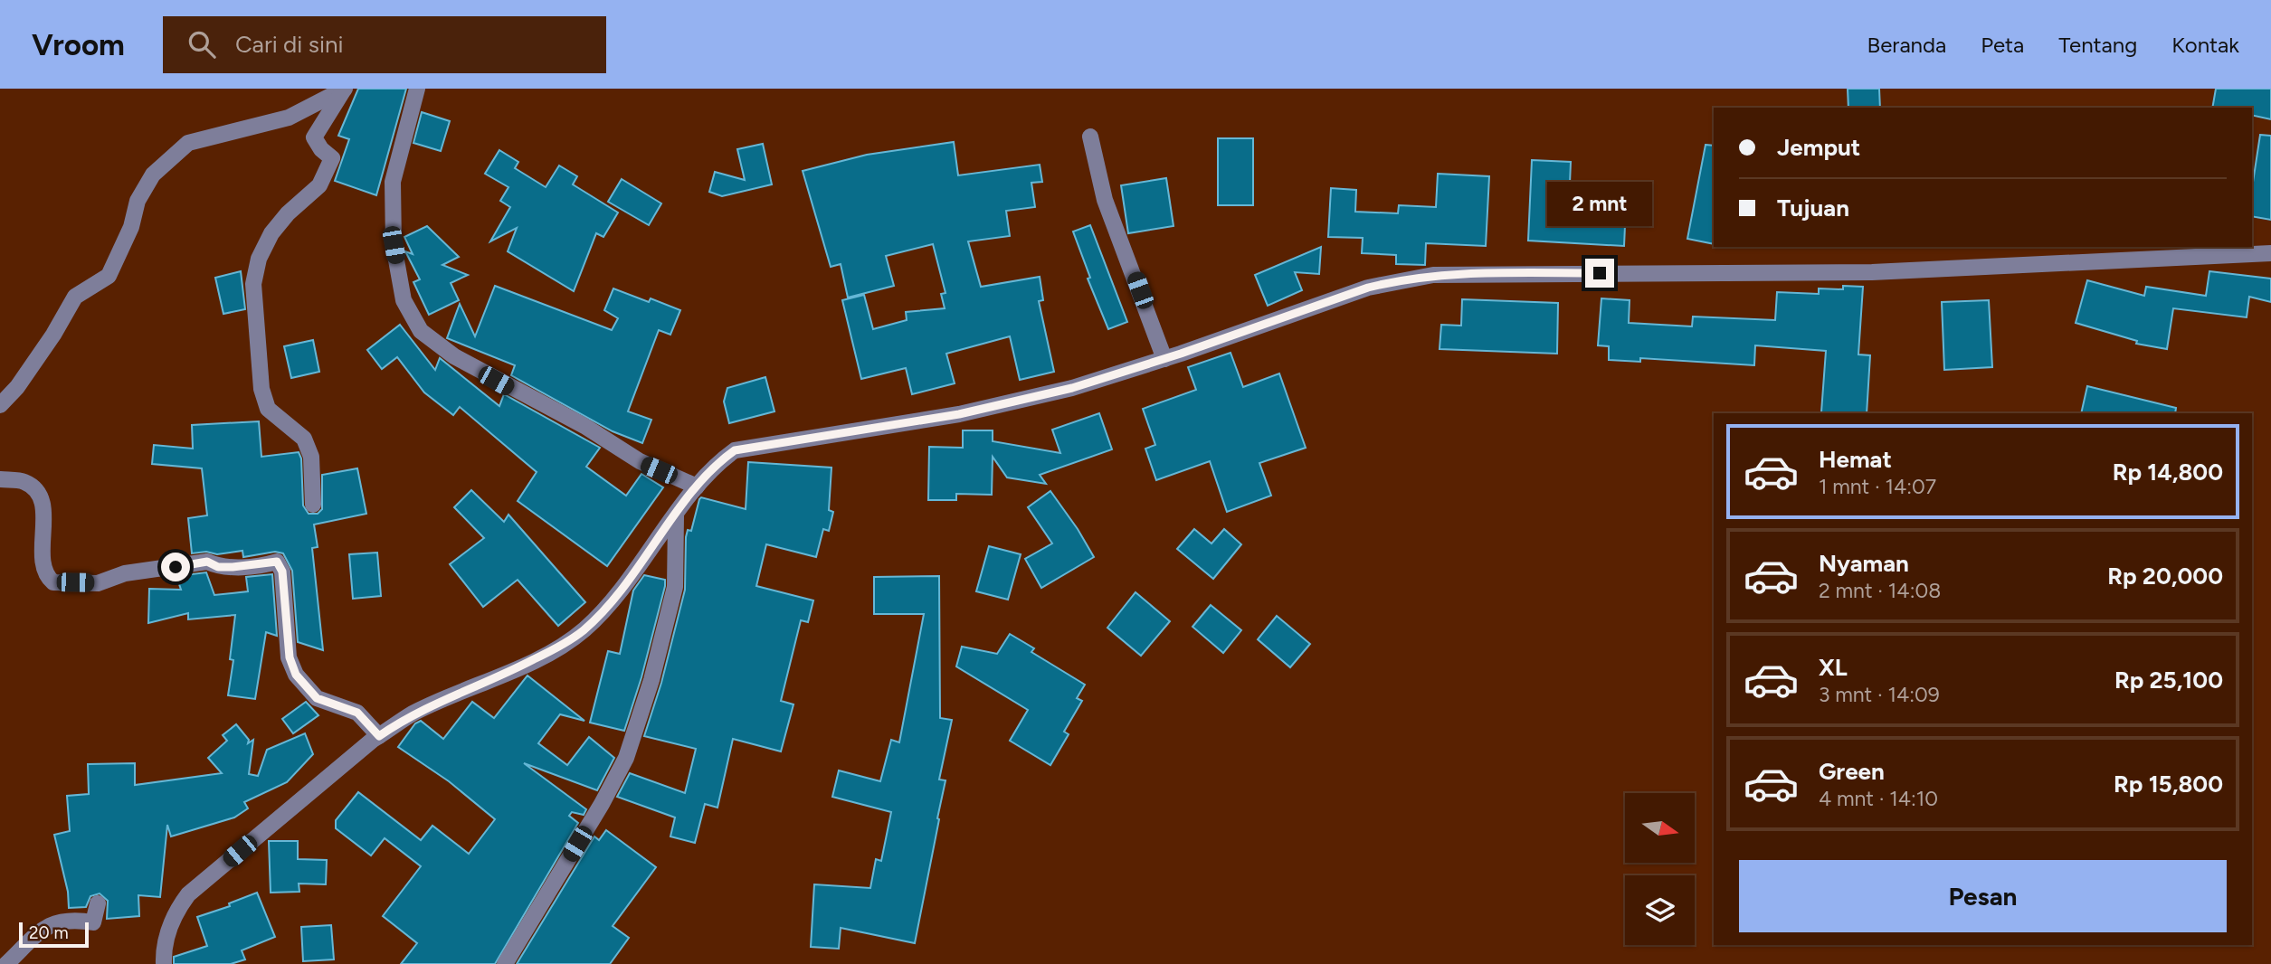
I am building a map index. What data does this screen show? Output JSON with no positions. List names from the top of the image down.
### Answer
{
  "scale_bar": "20 m",
  "north": "right",
  "page": {
    "header": "Vroom",
    "search": "Cari di sini",
    "nav": [
      "Beranda",
      "Peta",
      "Tentang",
      "Kontak"
    ],
    "banner": ["Jemput", "Tujuan"],
    "bubble": "2 mnt",
    "list": [
      {
        "name": "Hemat",
        "note": "1 mnt · 14:07",
        "value": "Rp 14,800"
      },
      {
        "name": "Nyaman",
        "note": "2 mnt · 14:08",
        "value": "Rp 20,000"
      },
      {
        "name": "XL",
        "note": "3 mnt · 14:09",
        "value": "Rp 25,100"
      },
      {
        "name": "Green",
        "note": "4 mnt · 14:10",
        "value": "Rp 15,800"
      }
    ],
    "buttons": "Pesan",
    "scale": "20 m"
  }
}
